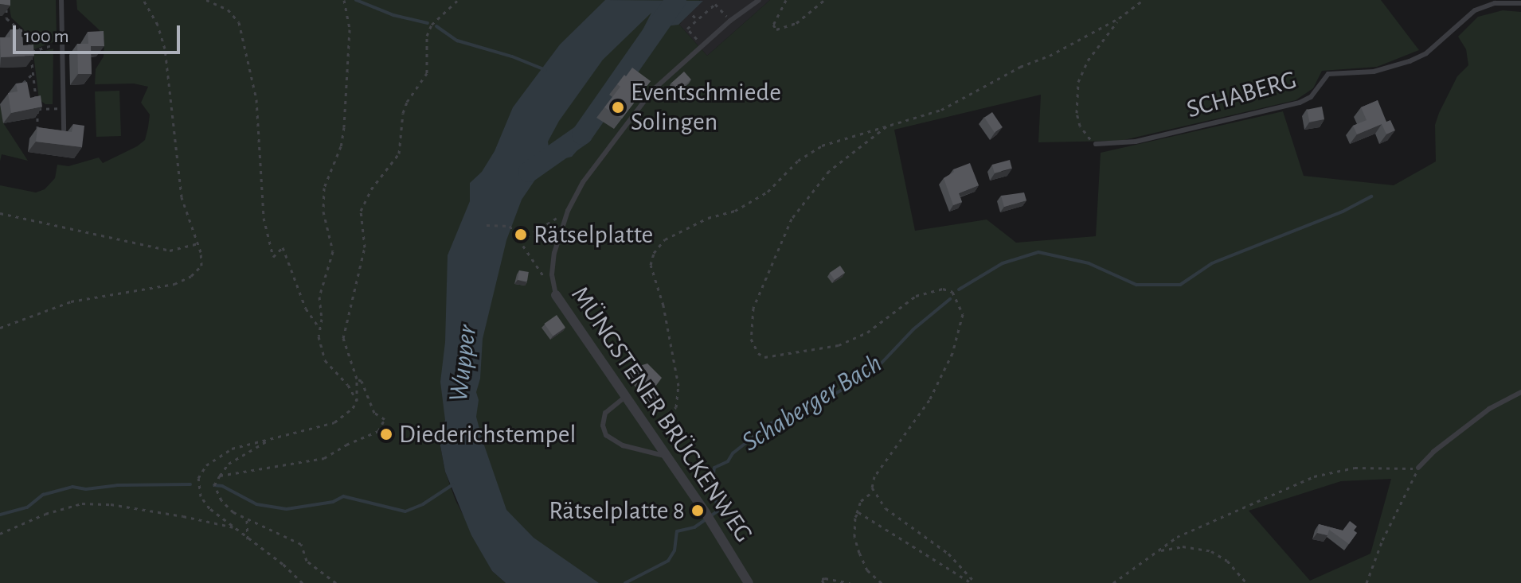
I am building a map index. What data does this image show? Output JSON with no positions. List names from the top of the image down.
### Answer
{
  "streets": {
    "street": ["MÜNGSTENER BRÜCKENWEG"],
    "lane": ["SCHABERG"]
  },
  "water": ["Wupper", "Schaberger Bach"],
  "places": [
    "Eventschmiede Solingen",
    "Rätselplatte",
    "Diederichstempel",
    "Rätselplatte 8"
  ],
  "scale_bar": "100 m"
}
